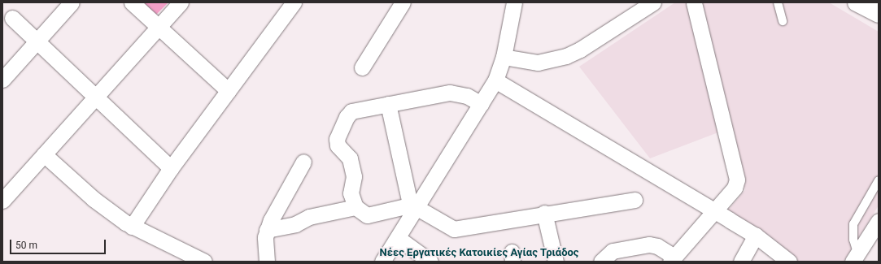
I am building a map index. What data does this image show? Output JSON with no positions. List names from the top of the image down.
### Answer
{
  "districts": ["Νέες Εργατικές Κατοικίες Αγίας Τριάδος"],
  "scale_bar": "50 m"
}
